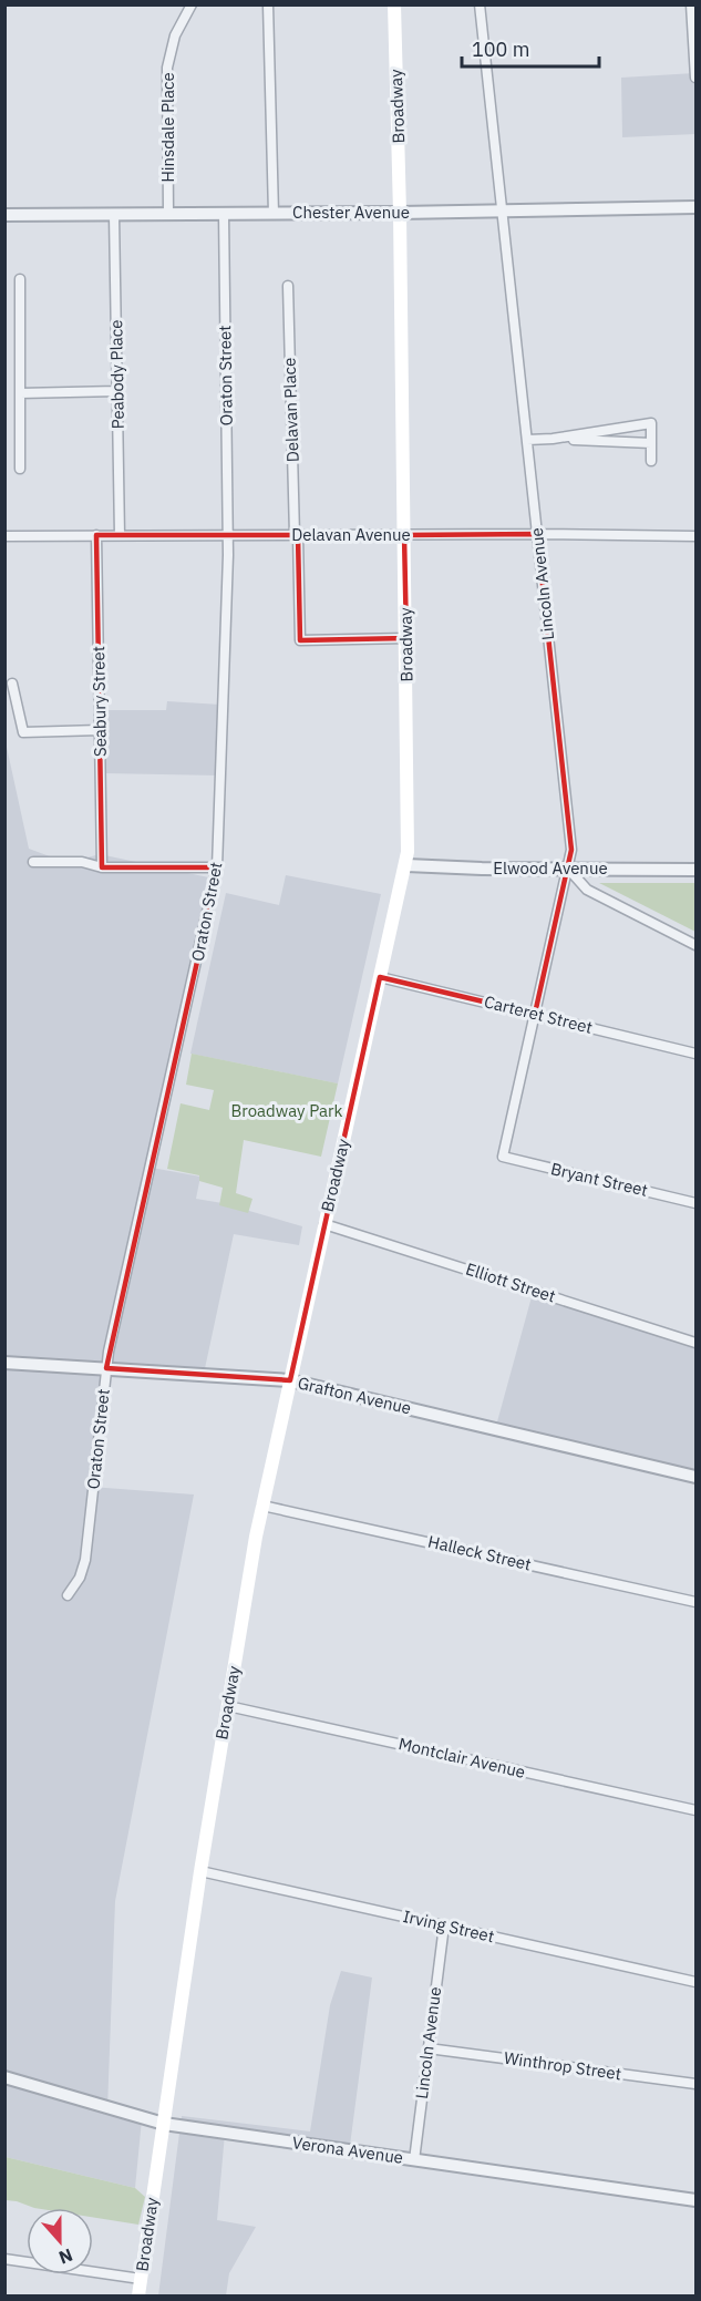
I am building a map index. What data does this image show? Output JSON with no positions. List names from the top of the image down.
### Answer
{
  "streets": {
    "main road": ["Broadway"],
    "street": [
      "Hinsdale Place",
      "Chester Avenue",
      "Peabody Place",
      "Oraton Street",
      "Delavan Place",
      "Delavan Avenue",
      "Lincoln Avenue",
      "Seabury Street",
      "Elwood Avenue",
      "Carteret Street",
      "Bryant Street",
      "Elliott Street",
      "Grafton Avenue",
      "Halleck Street",
      "Montclair Avenue",
      "Irving Street",
      "Winthrop Street",
      "Verona Avenue"
    ]
  },
  "crossings": [
    ["Broadway", "Chester Avenue"],
    ["Broadway", "Delavan Place"],
    ["Broadway", "Delavan Avenue"],
    ["Broadway", "Elwood Avenue"],
    ["Broadway", "Carteret Street"],
    ["Broadway", "Elliott Street"],
    ["Broadway", "Grafton Avenue"],
    ["Broadway", "Halleck Street"],
    ["Broadway", "Montclair Avenue"],
    ["Broadway", "Irving Street"],
    ["Broadway", "Verona Avenue"],
    ["Hinsdale Place", "Chester Avenue"],
    ["Chester Avenue", "Peabody Place"],
    ["Chester Avenue", "Oraton Street"],
    ["Chester Avenue", "Lincoln Avenue"],
    ["Peabody Place", "Delavan Avenue"],
    ["Oraton Street", "Delavan Avenue"],
    ["Oraton Street", "Grafton Avenue"],
    ["Delavan Place", "Delavan Avenue"],
    ["Delavan Avenue", "Lincoln Avenue"],
    ["Delavan Avenue", "Seabury Street"],
    ["Lincoln Avenue", "Elwood Avenue"],
    ["Lincoln Avenue", "Carteret Street"],
    ["Lincoln Avenue", "Bryant Street"],
    ["Lincoln Avenue", "Irving Street"],
    ["Lincoln Avenue", "Winthrop Street"],
    ["Lincoln Avenue", "Verona Avenue"]
  ],
  "parks": ["Broadway Park"],
  "scale_bar": "100 m",
  "north": "bottom"
}
